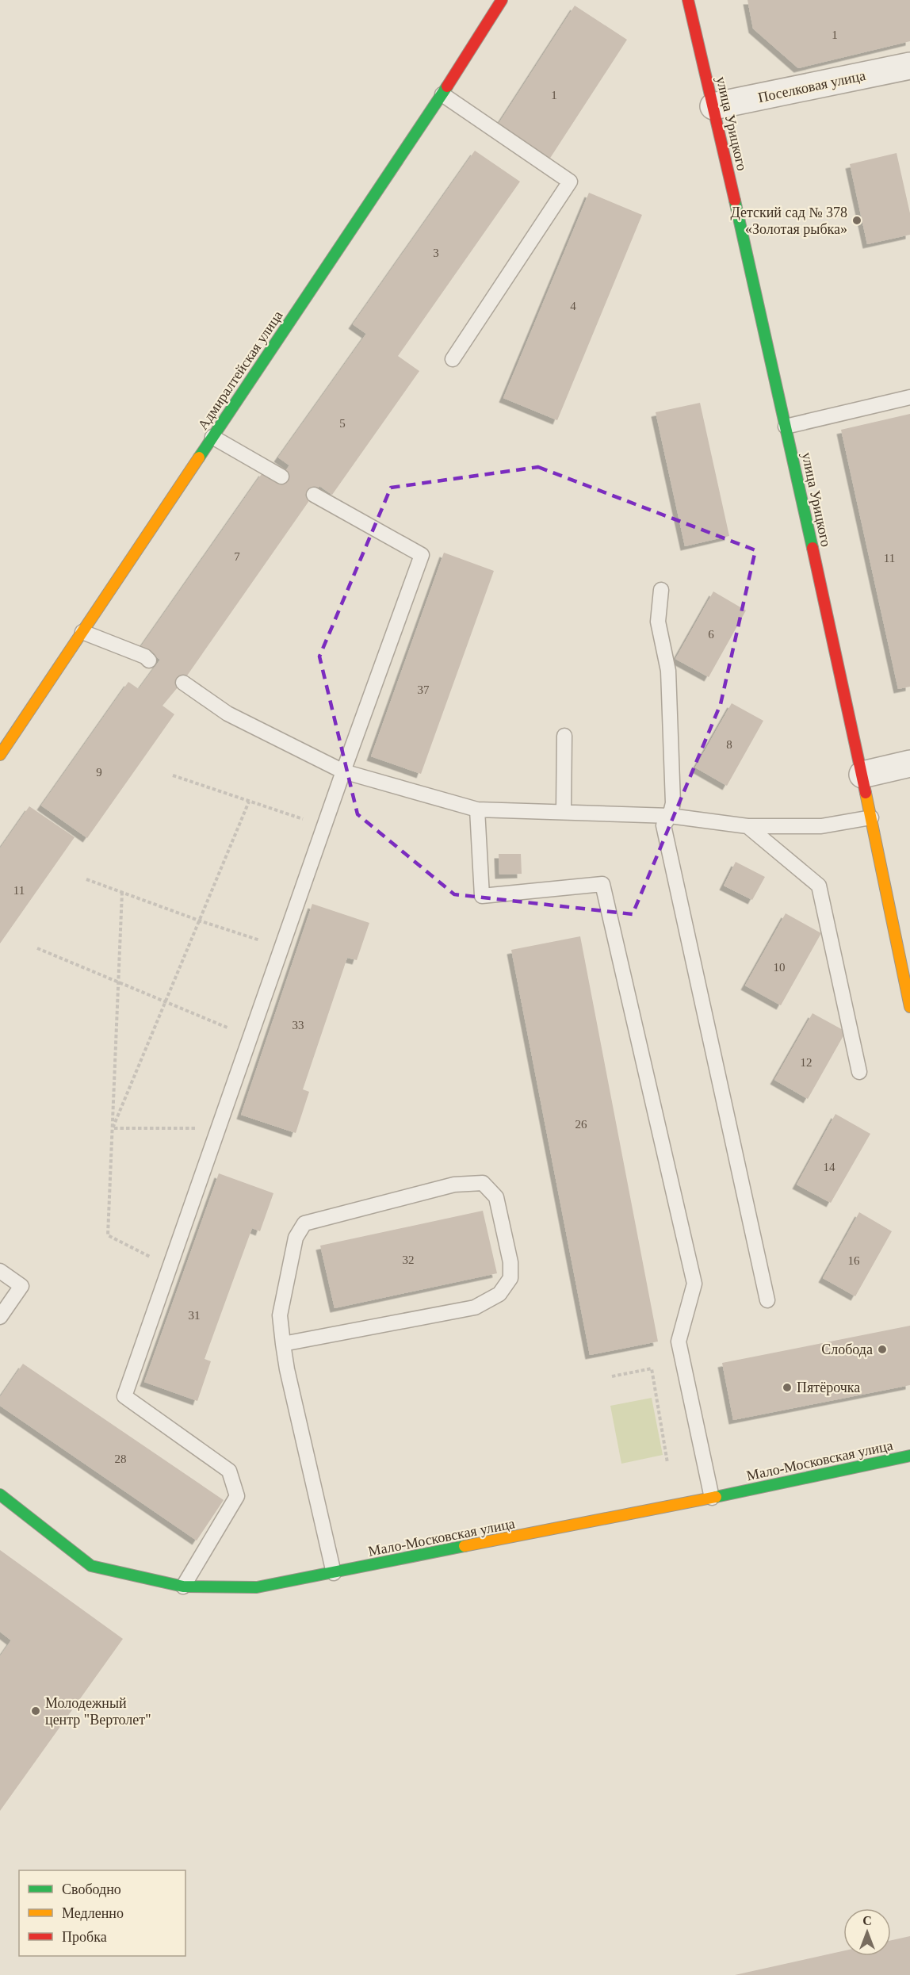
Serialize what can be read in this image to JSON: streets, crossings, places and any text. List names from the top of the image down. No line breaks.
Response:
{"streets":{"street":["Поселковая улица","улица Урицкого","Адмиралтейская улица","Мало-Московская улица"]},"crossings":[["Поселковая улица","улица Урицкого"]],"places":["Детский сад № 378 «Золотая рыбка»","Слобода","Пятёрочка","Молодежный центр \"Вертолет\""],"house_numbers":["1","1","3","4","5","7","11","6","37","8","9","11","10","33","12","26","14","32","16","31","28"],"legend":["Свободно","Медленно","Пробка"],"north":"top"}
